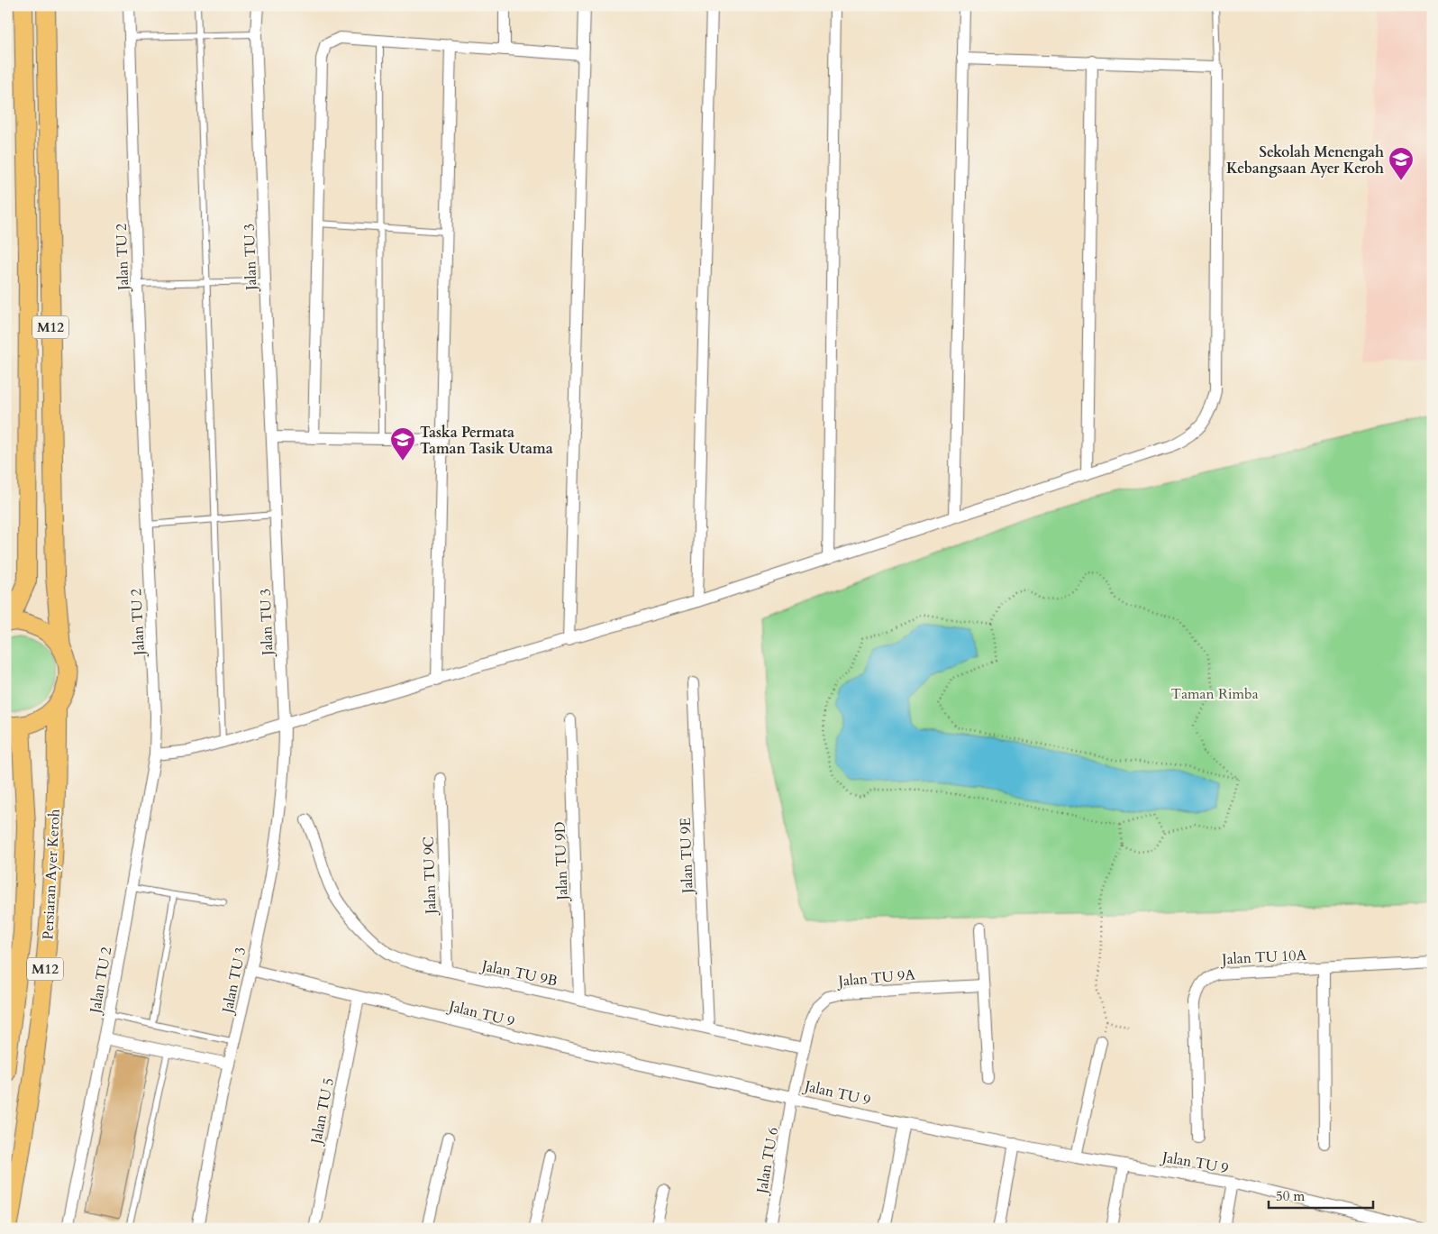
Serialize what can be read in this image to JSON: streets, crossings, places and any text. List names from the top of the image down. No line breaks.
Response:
{"streets":{"main road":["M12","Persiaran Ayer Keroh"],"street":["Jalan TU 2","Jalan TU 3","Jalan TU 9E","Jalan TU 9D","Jalan TU 9C","Jalan TU 10A","Jalan TU 9B","Jalan TU 9A","Jalan TU 9","Jalan TU 5","Jalan TU 6"]},"crossings":[["Jalan TU 3","Jalan TU 9"],["M12","Persiaran Ayer Keroh"],["Jalan TU 9E","Jalan TU 9B"],["Jalan TU 9D","Jalan TU 9B"],["Jalan TU 9C","Jalan TU 9B"],["Jalan TU 9B","Jalan TU 9A"],["Jalan TU 9A","Jalan TU 9"],["Jalan TU 9A","Jalan TU 6"],["Jalan TU 9","Jalan TU 5"],["Jalan TU 9","Jalan TU 6"]],"parks":["Taman Rimba"],"places":{"school or university":["Sekolah Menengah Kebangsaan Ayer Keroh","Taska Permata Taman Tasik Utama"]},"scale_bar":"50 m"}
